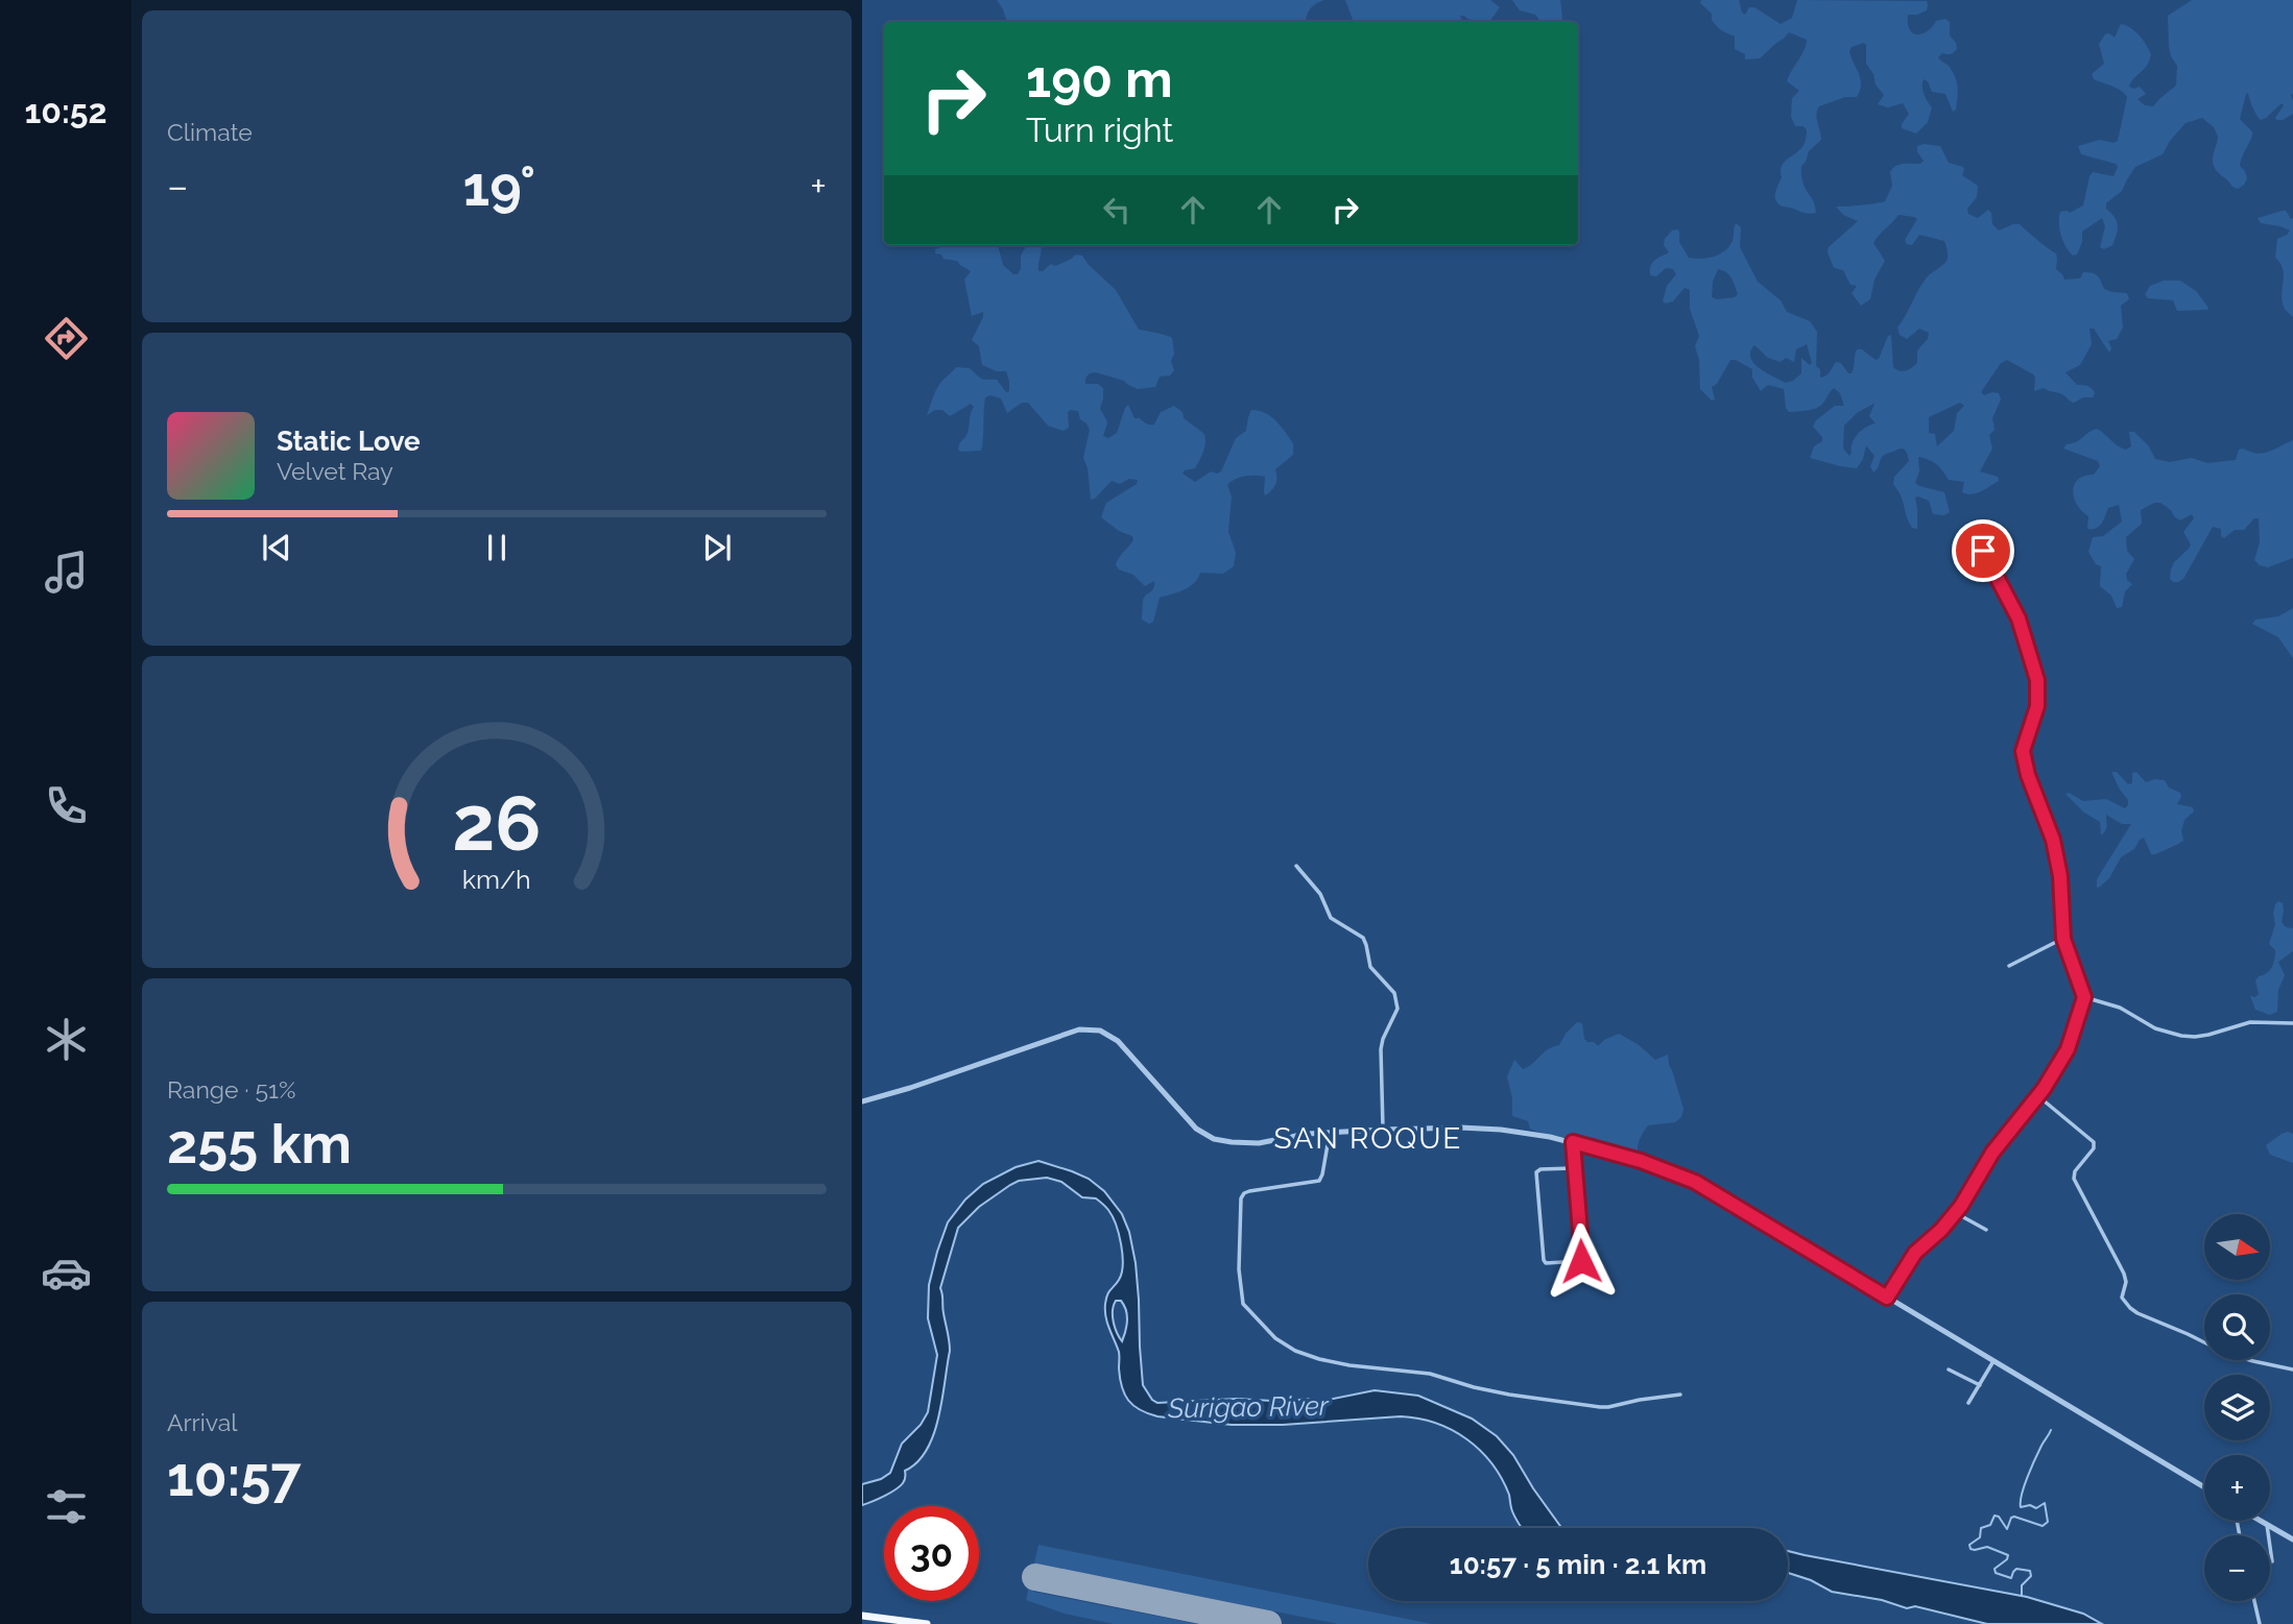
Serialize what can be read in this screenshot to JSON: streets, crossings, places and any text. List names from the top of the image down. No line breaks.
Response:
{"districts":["SAN ROQUE"],"water":["Surigao River"],"north":"right","page":{"tabs":"10:52","tile":["Climate",["Range · 51%","255 km"],["Arrival","10:57"]],"turn":["190 m","Turn right"],"heat":["−","19°","+"],"song":["Static Love","Velvet Ray"],"map_buttons":["+","−"],"limit":"30","trip":"10:57 · 5 min · 2.1 km","gauge":["26","km/h"]}}
